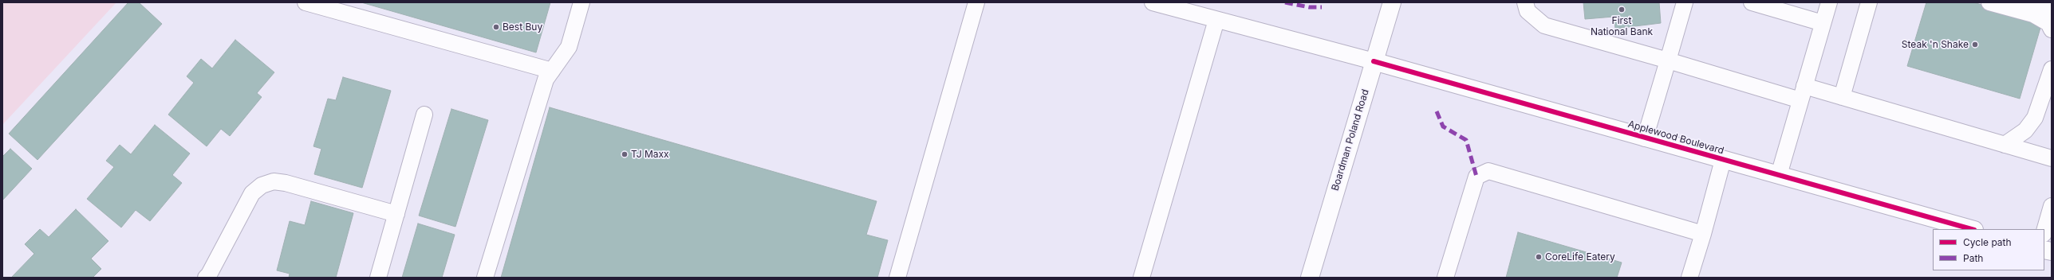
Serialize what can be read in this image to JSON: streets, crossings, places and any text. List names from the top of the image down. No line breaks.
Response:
{"streets":{"street":["Applewood Boulevard","Boardman Poland Road"]},"crossings":[["Applewood Boulevard","Boardman Poland Road"]],"places":["First National Bank","Best Buy","Steak 'n Shake","TJ Maxx","CoreLife Eatery"],"legend":["Cycle path","Path"]}
